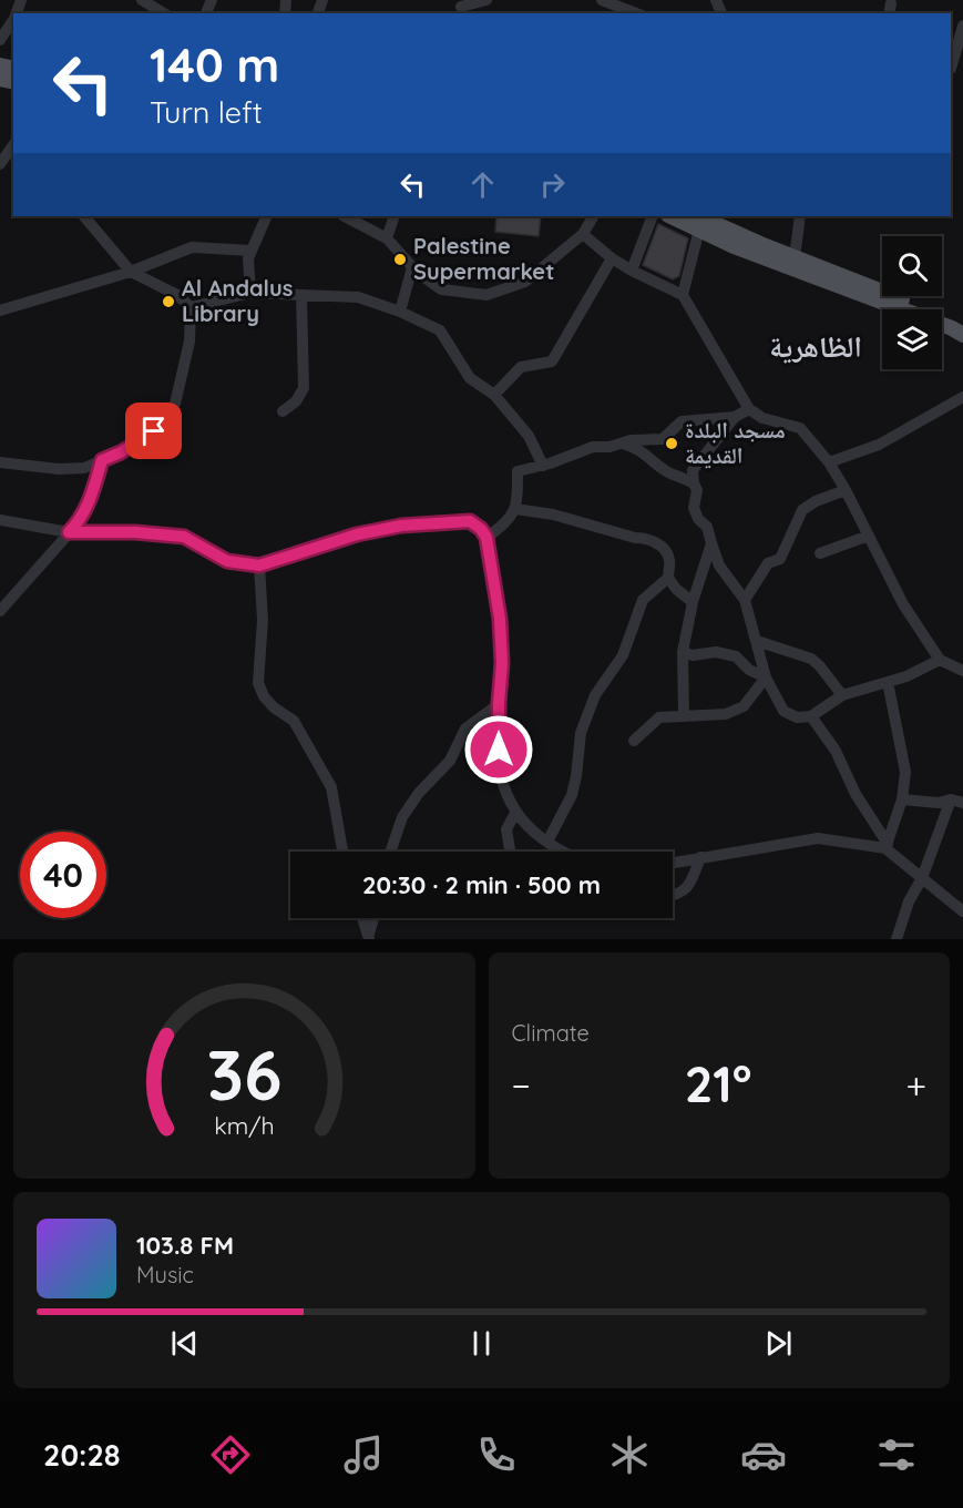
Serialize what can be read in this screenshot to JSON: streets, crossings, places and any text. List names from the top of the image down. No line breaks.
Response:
{"districts":["الظاهرية"],"places":["Palestine Supermarket","Al Andalus Library","مسجد البلدة القديمة"],"page":{"turn":["140 m","Turn left"],"limit":"40","trip":"20:30 · 2 min · 500 m","tile":"Climate","heat":["−","21°","+"],"song":["103.8 FM","Music"],"tabs":"20:28","gauge":["36","km/h"]}}
